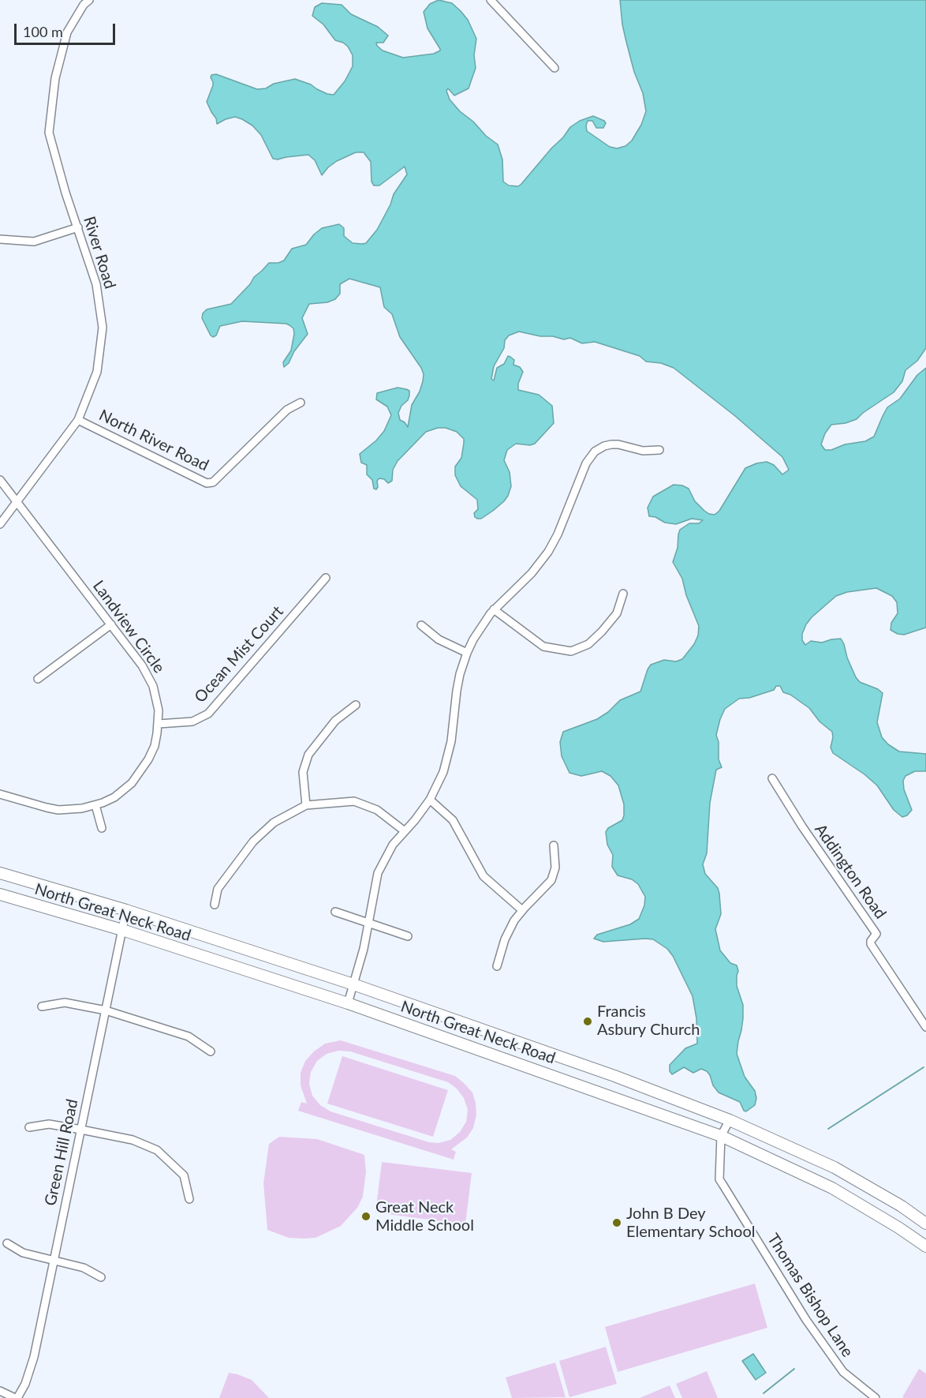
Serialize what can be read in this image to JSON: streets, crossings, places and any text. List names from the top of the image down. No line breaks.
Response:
{"streets":{"main road":["North Great Neck Road"],"street":["River Road","North River Road","Landview Circle","Ocean Mist Court","Addington Road","Green Hill Road","Thomas Bishop Lane"]},"crossings":[["River Road","North River Road"],["River Road","Landview Circle"],["Landview Circle","Ocean Mist Court"],["North Great Neck Road","Green Hill Road"],["North Great Neck Road","Thomas Bishop Lane"]],"places":["Francis Asbury Church","Great Neck Middle School","John B Dey Elementary School"],"scale_bar":"100 m"}
